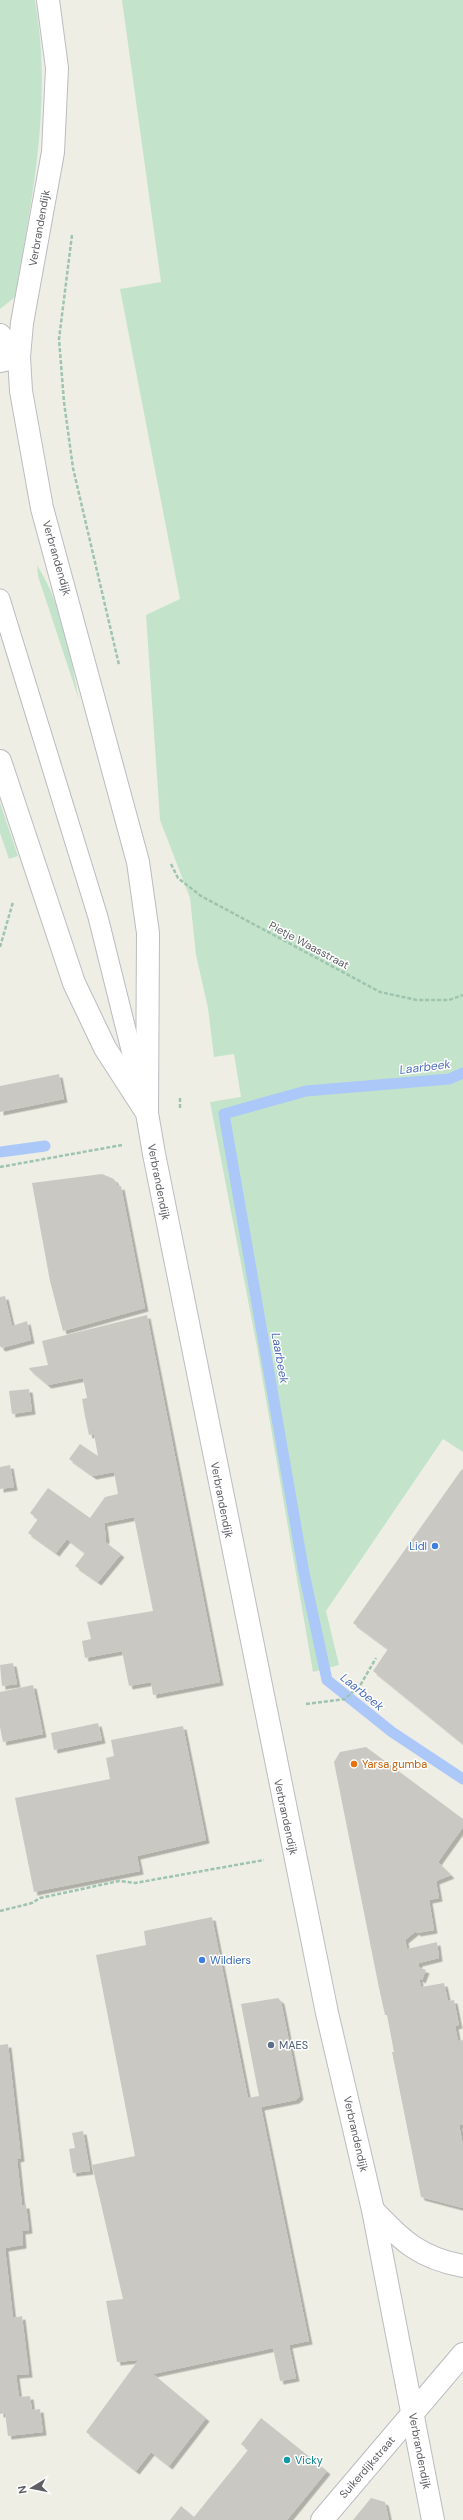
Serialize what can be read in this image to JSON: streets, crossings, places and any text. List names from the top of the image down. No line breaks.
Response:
{"streets":{"main road":["Verbrandendijk","Suikerdijkstraat"],"path":["Pietje Waasstraat"]},"crossings":[["Verbrandendijk","Suikerdijkstraat"]],"water":["Laarbeek"],"places":["Lidl","Yarsa gumba","Wildiers","MAES","Vicky"],"north":"left"}
